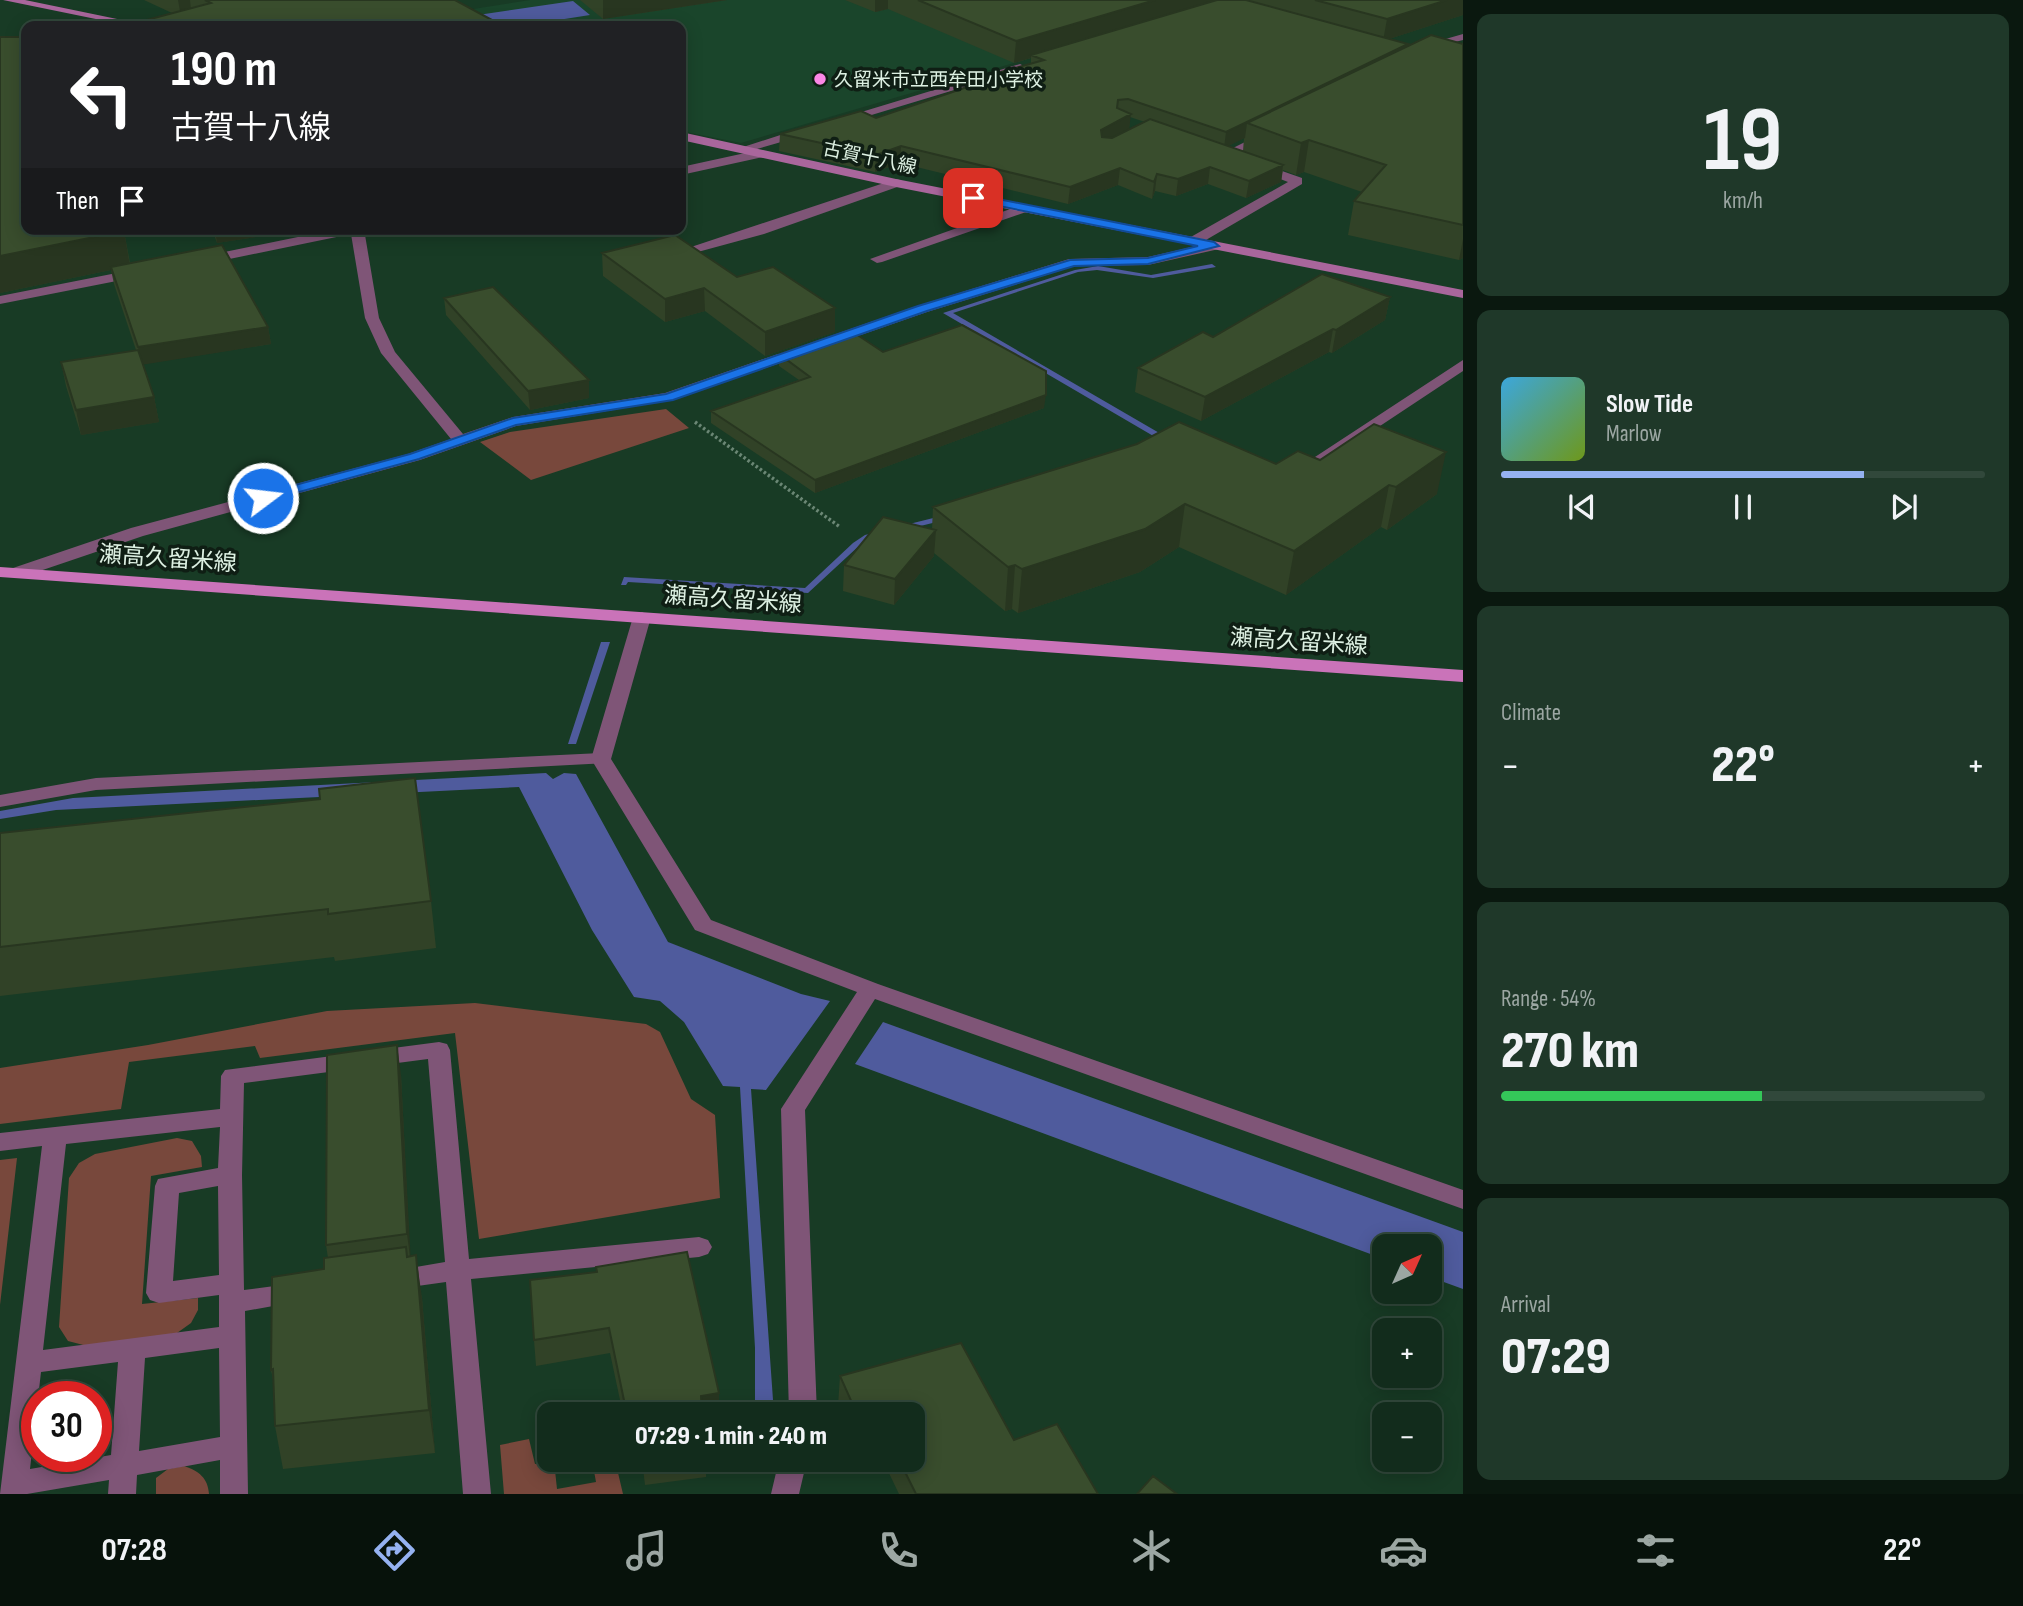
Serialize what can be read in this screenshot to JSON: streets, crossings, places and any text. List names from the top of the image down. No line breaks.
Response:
{"streets":{"main road":["古賀十八線","瀬高久留米線"]},"places":["久留米市立西牟田小学校"],"north":"top right","page":{"tile":[["19","km/h"],"Climate",["Range · 54%","270 km"],["Arrival","07:29"]],"turn":["190 m","古賀十八線"],"then":"Then","song":["Slow Tide","Marlow"],"heat":["−","22°","+"],"map_buttons":["+","−"],"limit":"30","trip":"07:29 · 1 min · 240 m","tabs":["07:28","22°"]}}
